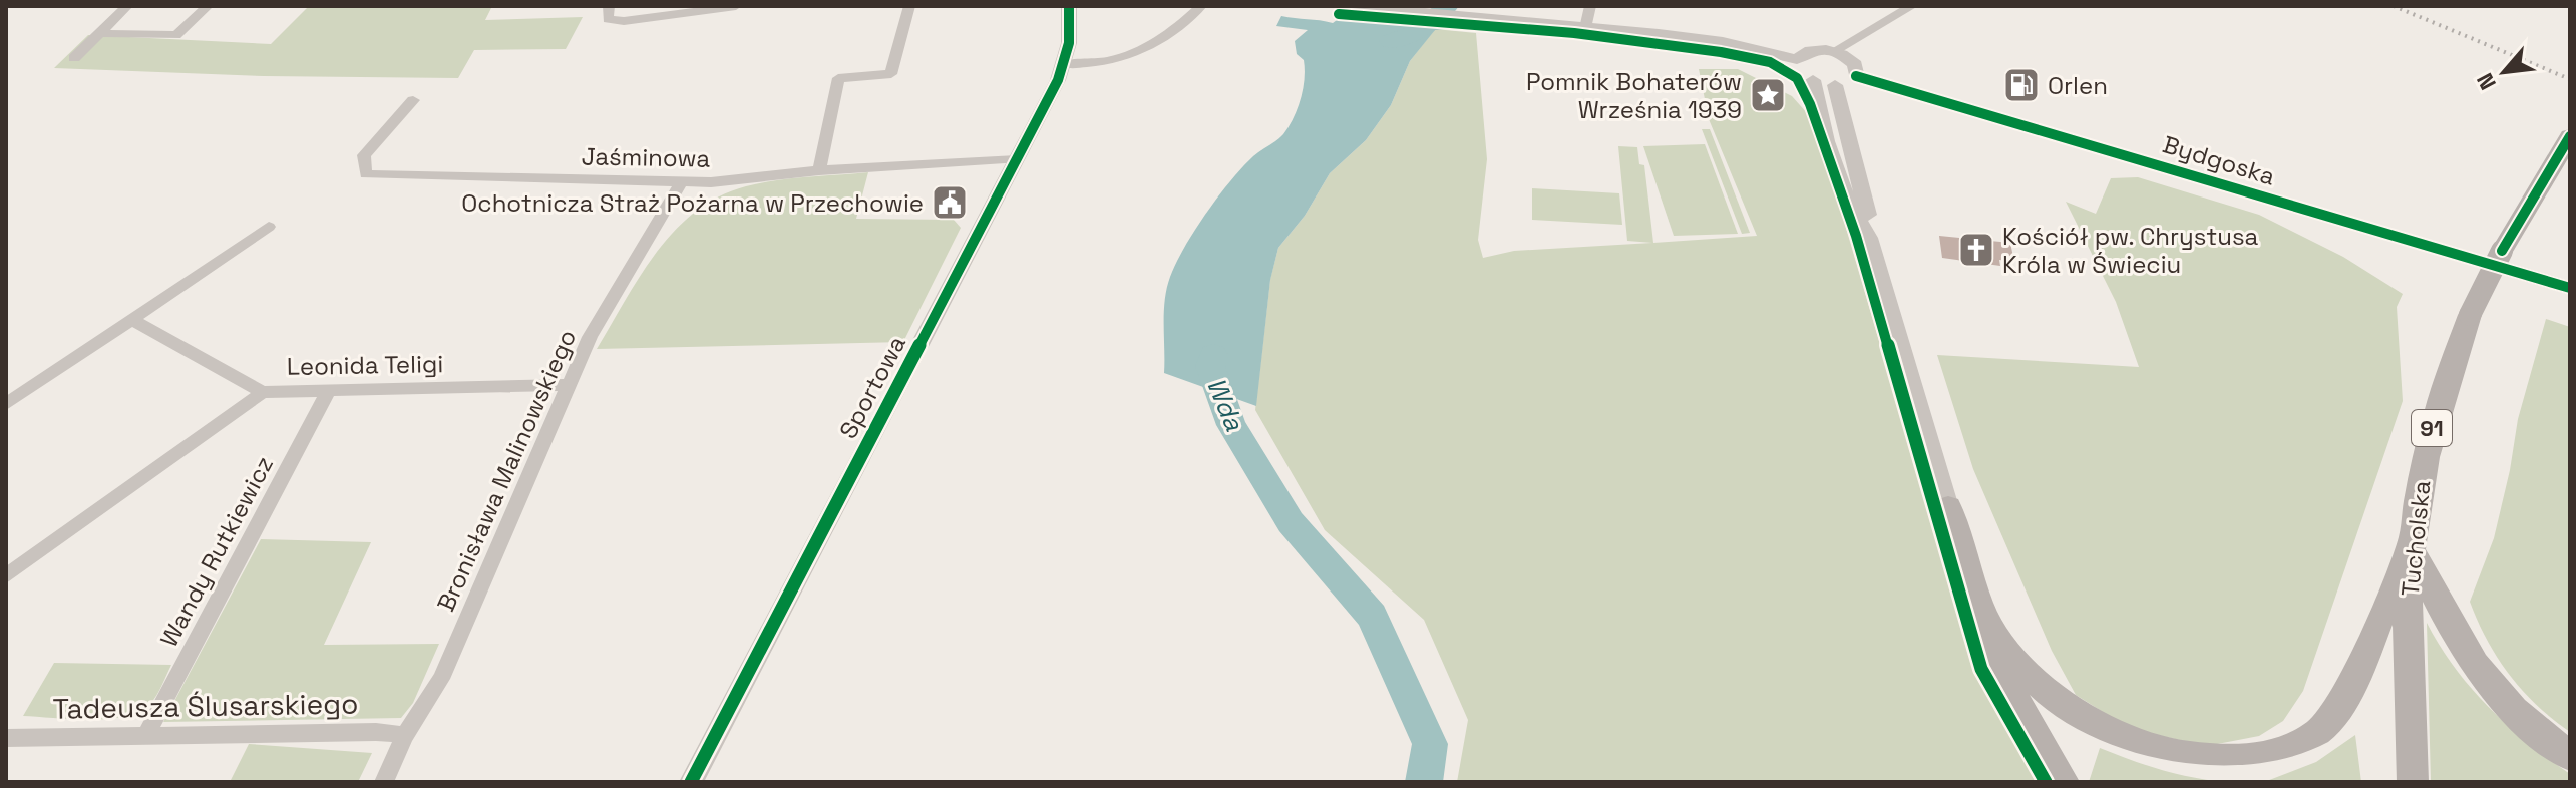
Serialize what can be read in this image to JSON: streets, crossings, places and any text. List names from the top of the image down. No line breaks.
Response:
{"streets":{"main road":["91","Tucholska"],"street":["Jaśminowa","Bydgoska","Leonida Teligi","Sportowa","Bronisława Malinowskiego","Wandy Rutkiewicz","Tadeusza Ślusarskiego"]},"crossings":[["Jaśminowa","Sportowa"],["Jaśminowa","Bronisława Malinowskiego"],["Leonida Teligi","Bronisława Malinowskiego"],["Leonida Teligi","Wandy Rutkiewicz"],["Bronisława Malinowskiego","Tadeusza Ślusarskiego"],["Wandy Rutkiewicz","Tadeusza Ślusarskiego"]],"water":["Wda"],"places":{"fuel station":["Orlen"],"place":["Pomnik Bohaterów Września 1939"],"public building":["Ochotnicza Straż Pożarna w Przechowie"],"church":["Kościół pw. Chrystusa Króla w Świeciu"]},"north":"bottom left"}
